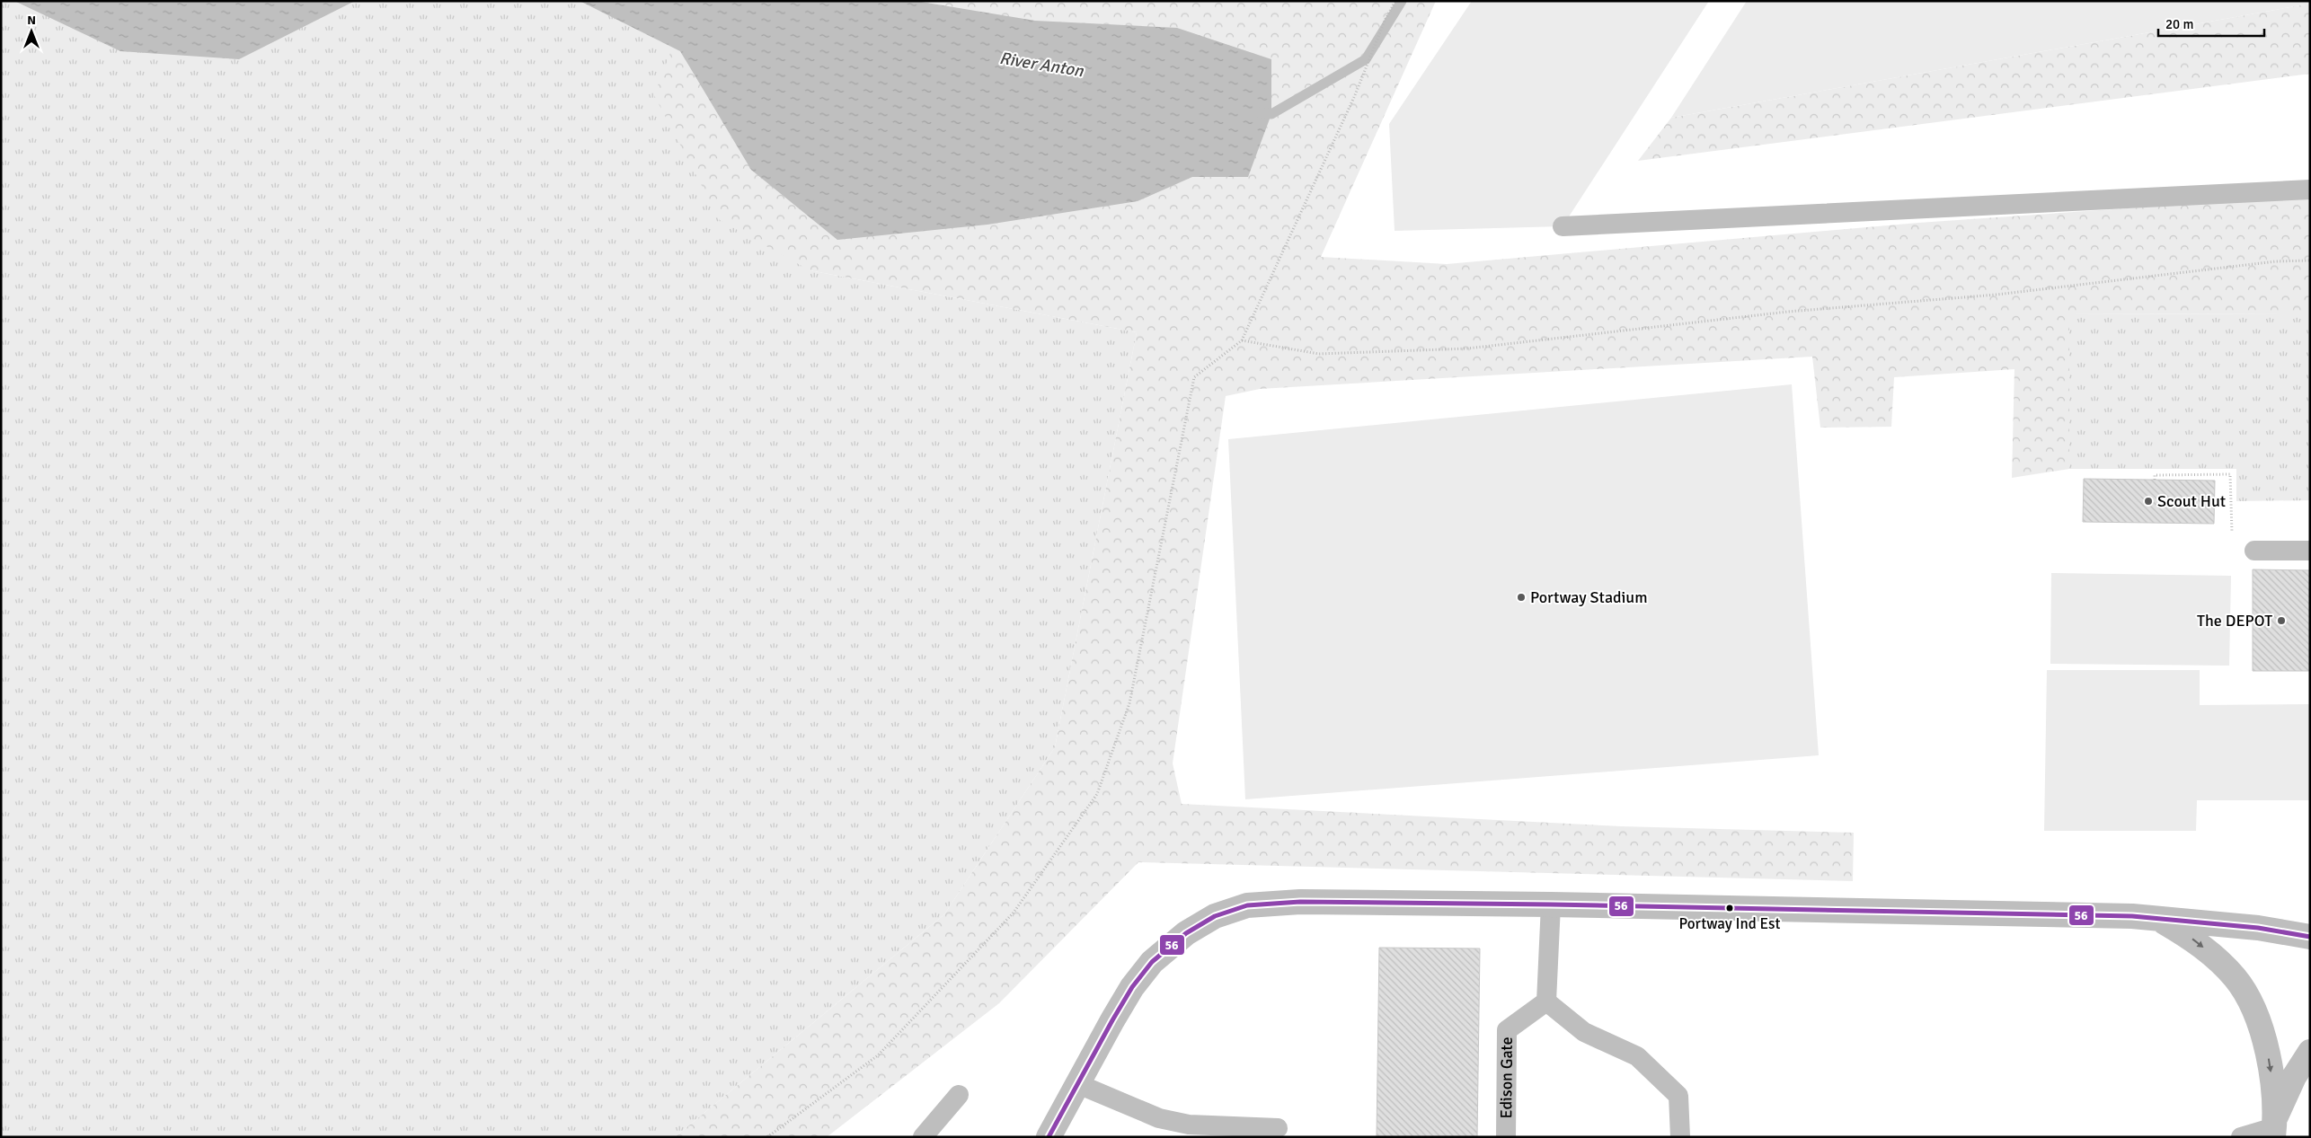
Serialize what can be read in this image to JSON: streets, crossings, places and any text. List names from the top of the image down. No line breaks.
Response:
{"streets":{"lane":["Edison Gate"]},"water":["River Anton"],"places":["Scout Hut","Portway Stadium","The DEPOT","Portway Ind Est"],"lines":["transit line 56"],"scale_bar":"20 m","north":"top"}
